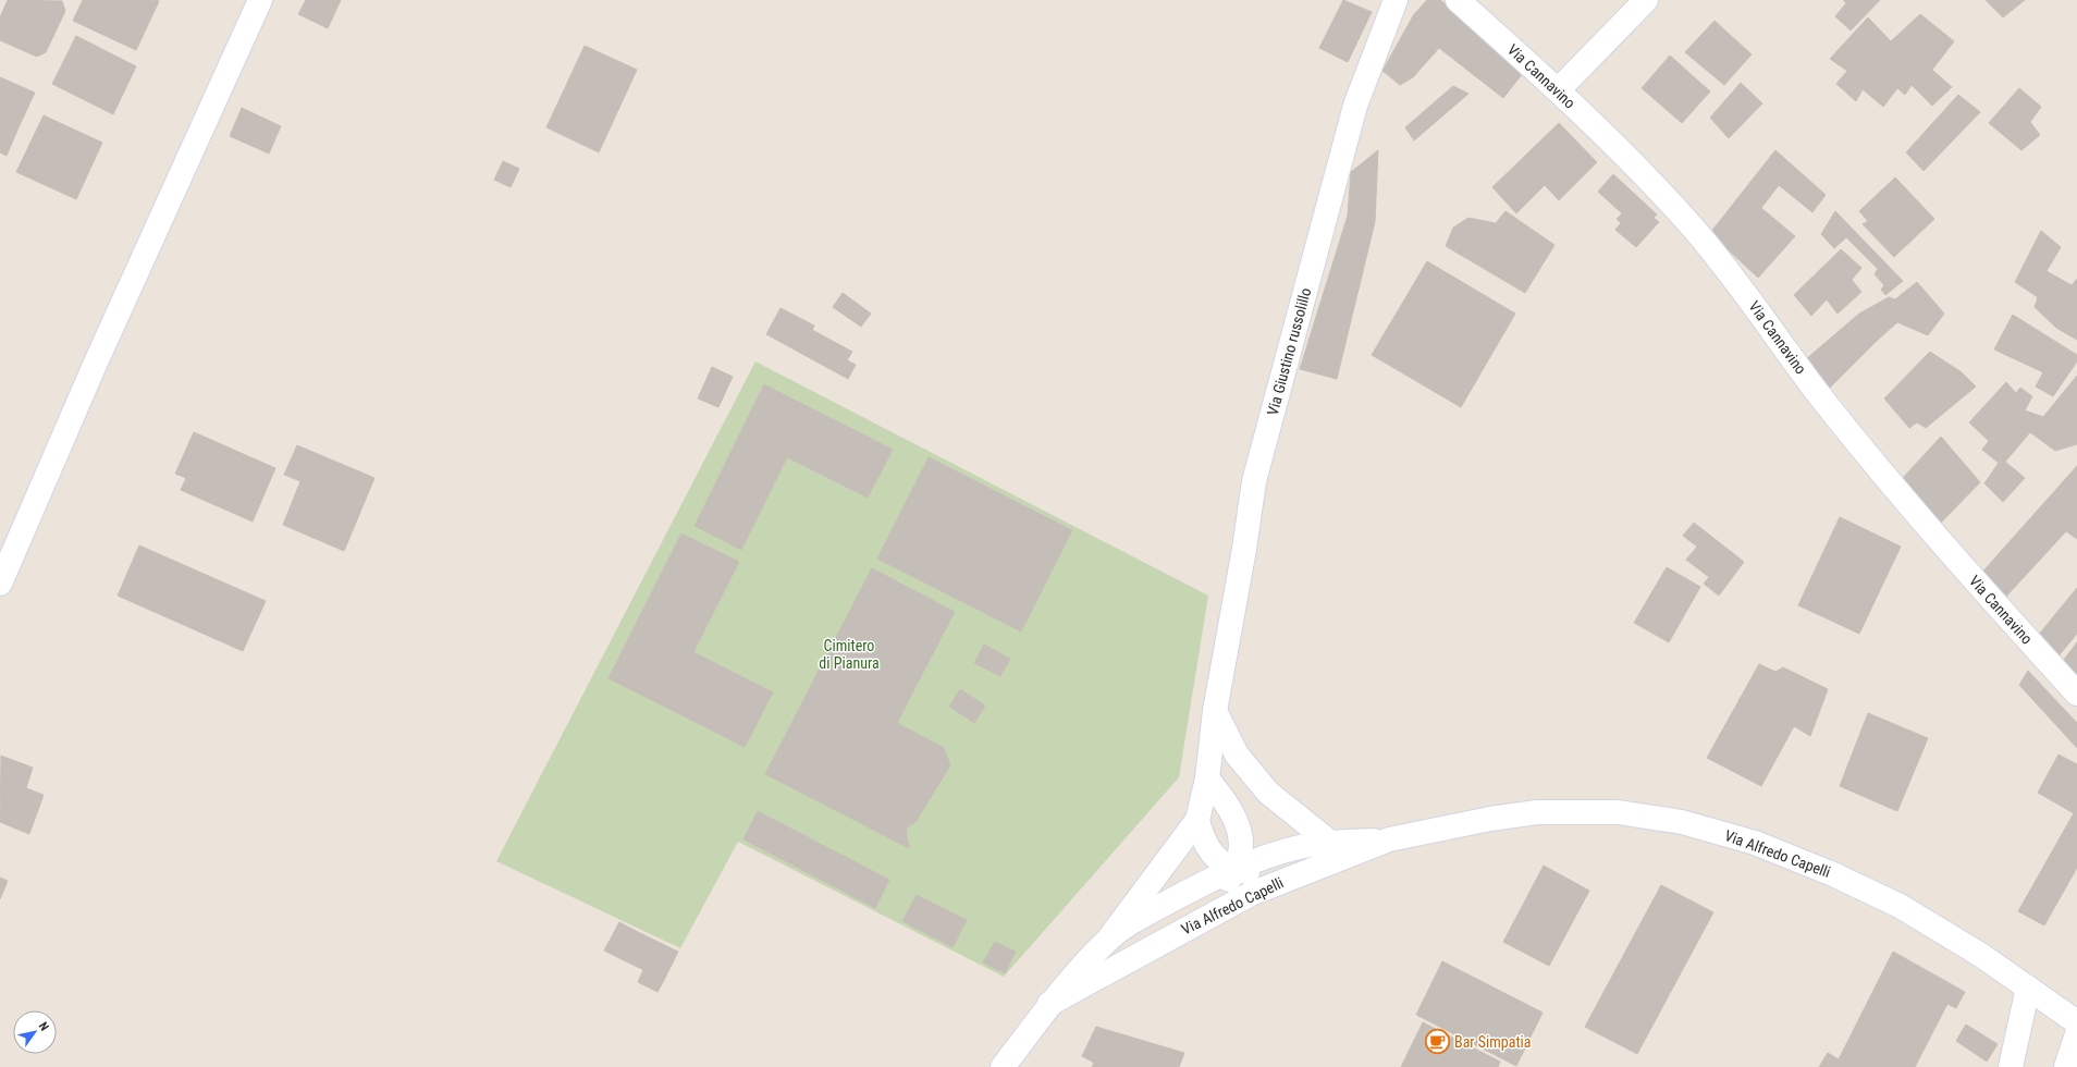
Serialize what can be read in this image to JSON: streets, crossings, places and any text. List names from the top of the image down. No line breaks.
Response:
{"streets":{"street":["Via Cannavino","Via Giustino russolillo","Via Alfredo Capelli"]},"parks":["Cimitero di Pianura"],"places":{"cafe":["Bar Simpatia"]},"north":"top right"}
